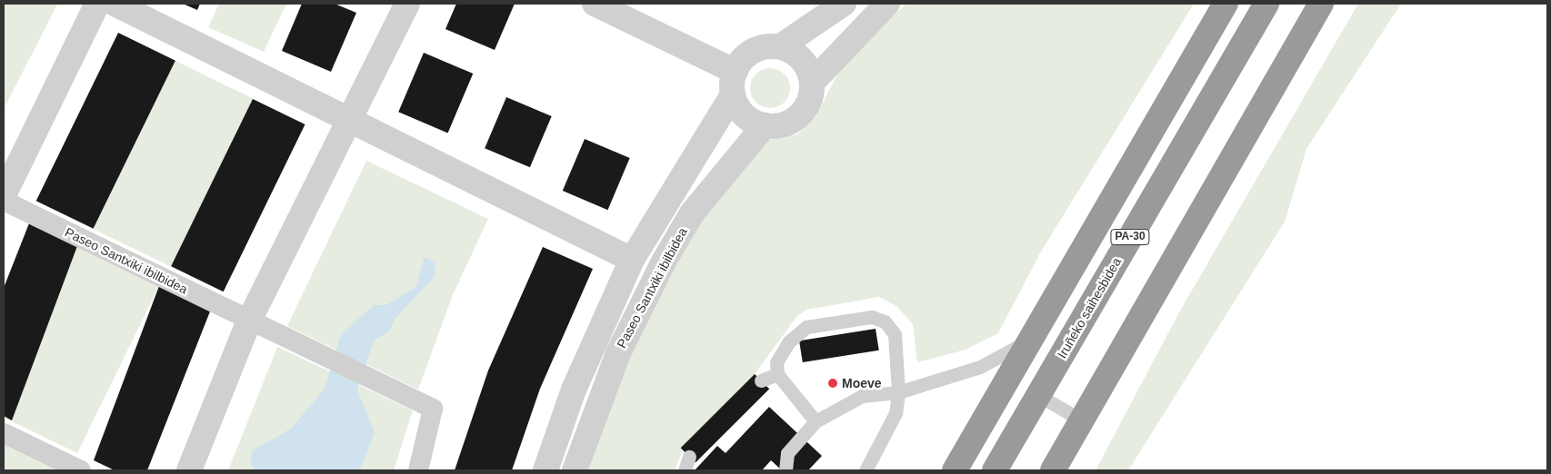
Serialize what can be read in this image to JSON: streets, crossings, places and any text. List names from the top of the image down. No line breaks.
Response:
{"streets":{"highway":["PA-30","Iruñeko saihesbidea"],"street":["Paseo Santxiki ibilbidea"]},"places":["Moeve"]}
